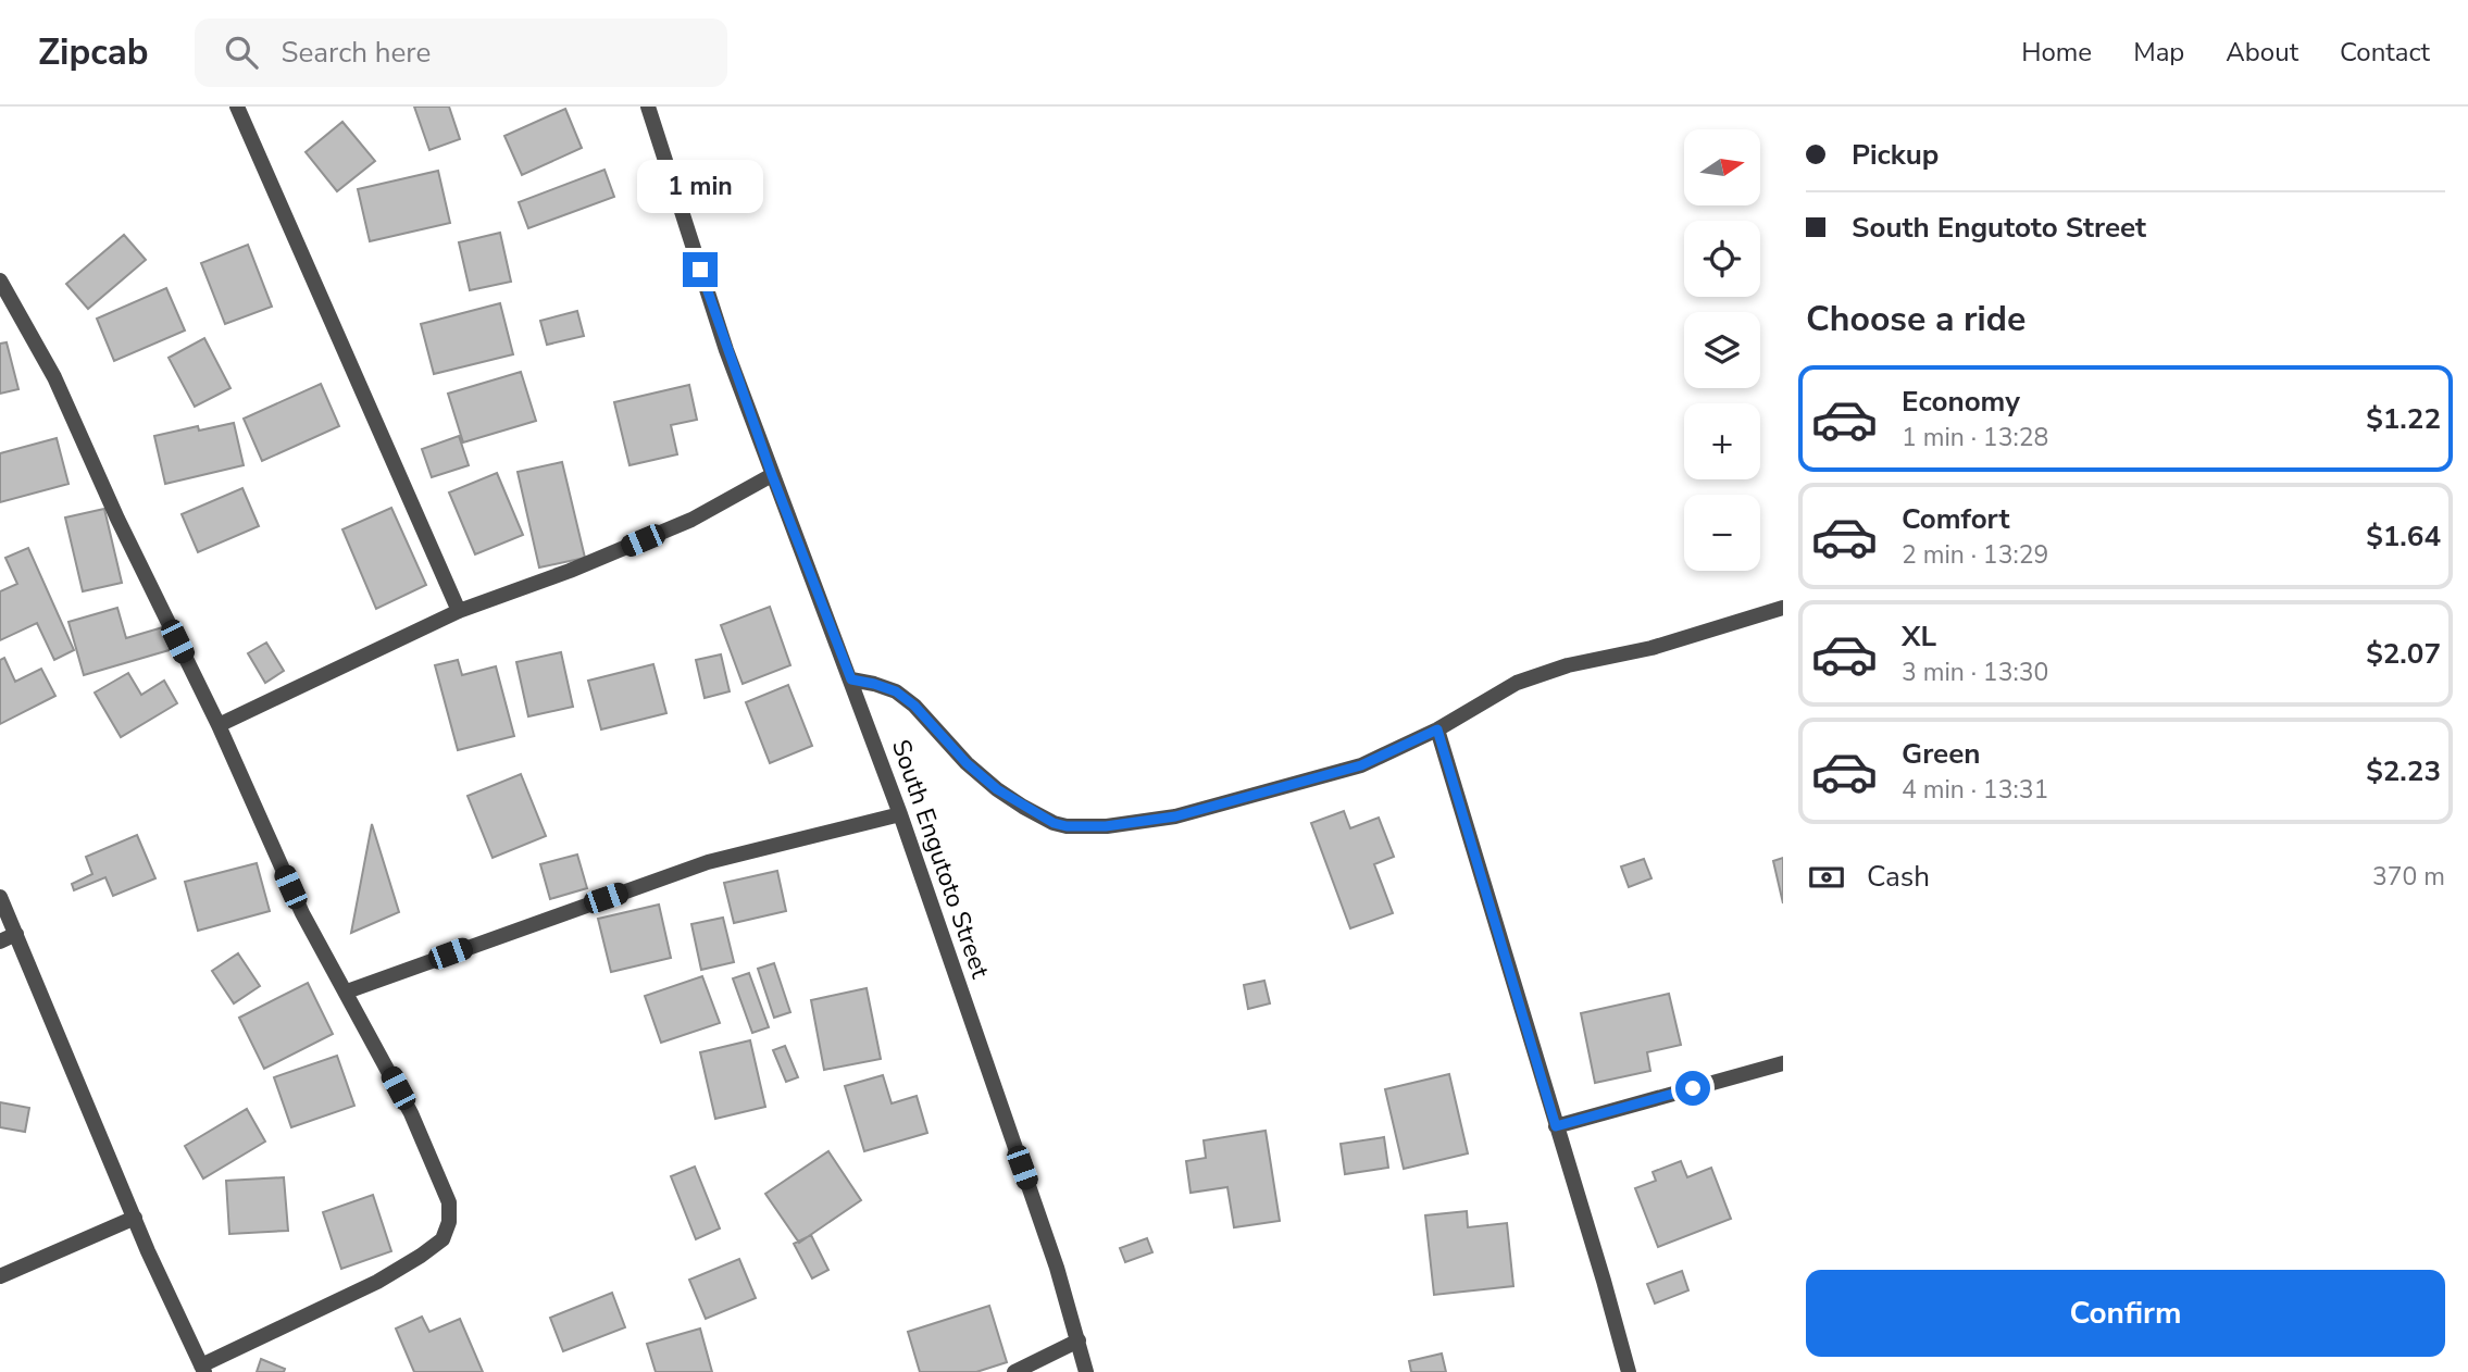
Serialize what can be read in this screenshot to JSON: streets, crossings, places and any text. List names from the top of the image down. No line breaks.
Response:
{"streets":{"street":["South Engutoto Street"]},"north":"right","page":{"header":"Zipcab","search":"Search here","nav":["Home","Map","About","Contact"],"banner":["Pickup","South Engutoto Street"],"map_buttons":["+","−"],"bubble":"1 min","heading":"Choose a ride","list":[{"name":"Economy","note":"1 min · 13:28","value":"$1.22"},{"name":"Comfort","note":"2 min · 13:29","value":"$1.64"},{"name":"XL","note":"3 min · 13:30","value":"$2.07"},{"name":"Green","note":"4 min · 13:31","value":"$2.23"}],"pay":["Cash","370 m"],"buttons":"Confirm"}}
